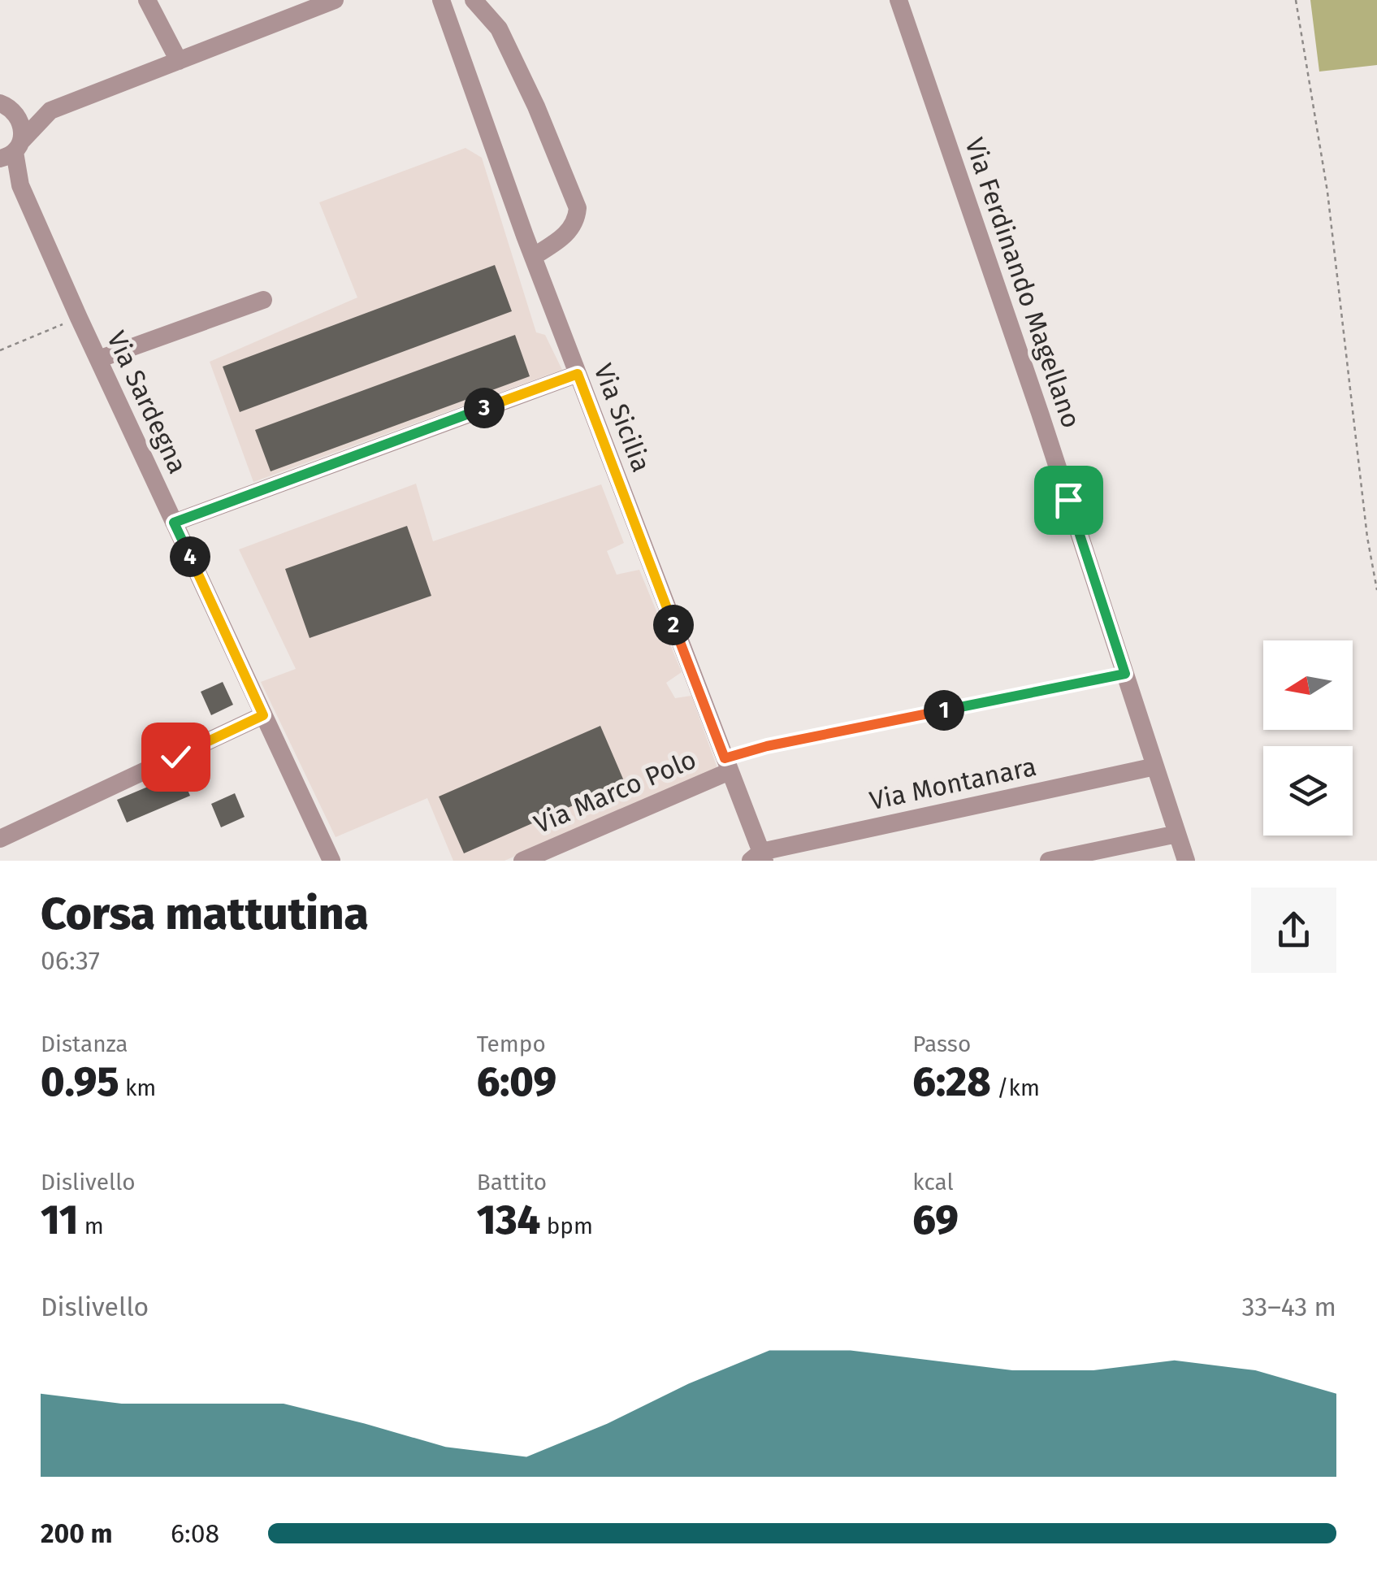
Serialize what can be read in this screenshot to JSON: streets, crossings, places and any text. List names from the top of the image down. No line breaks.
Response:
{"streets":{"street":["Via Ferdinando Magellano","Via Sardegna","Via Sicilia","Via Montanara","Via Marco Polo"]},"crossings":[["Via Ferdinando Magellano","Via Montanara"],["Via Sicilia","Via Montanara"],["Via Sicilia","Via Marco Polo"]],"north":"left","page":{"pins":["3","4","2","1"],"heading":["Corsa mattutina","06:37"],"stats":[["Distanza","0.95 km"],["Tempo","6:09"],["Passo","6:28 /km"],["Dislivello","11 m"],["Battito","134 bpm"],["kcal","69"]],"chart":["Dislivello","33–43 m"],"list":[{"name":"200 m","note":"6:08"}]}}
